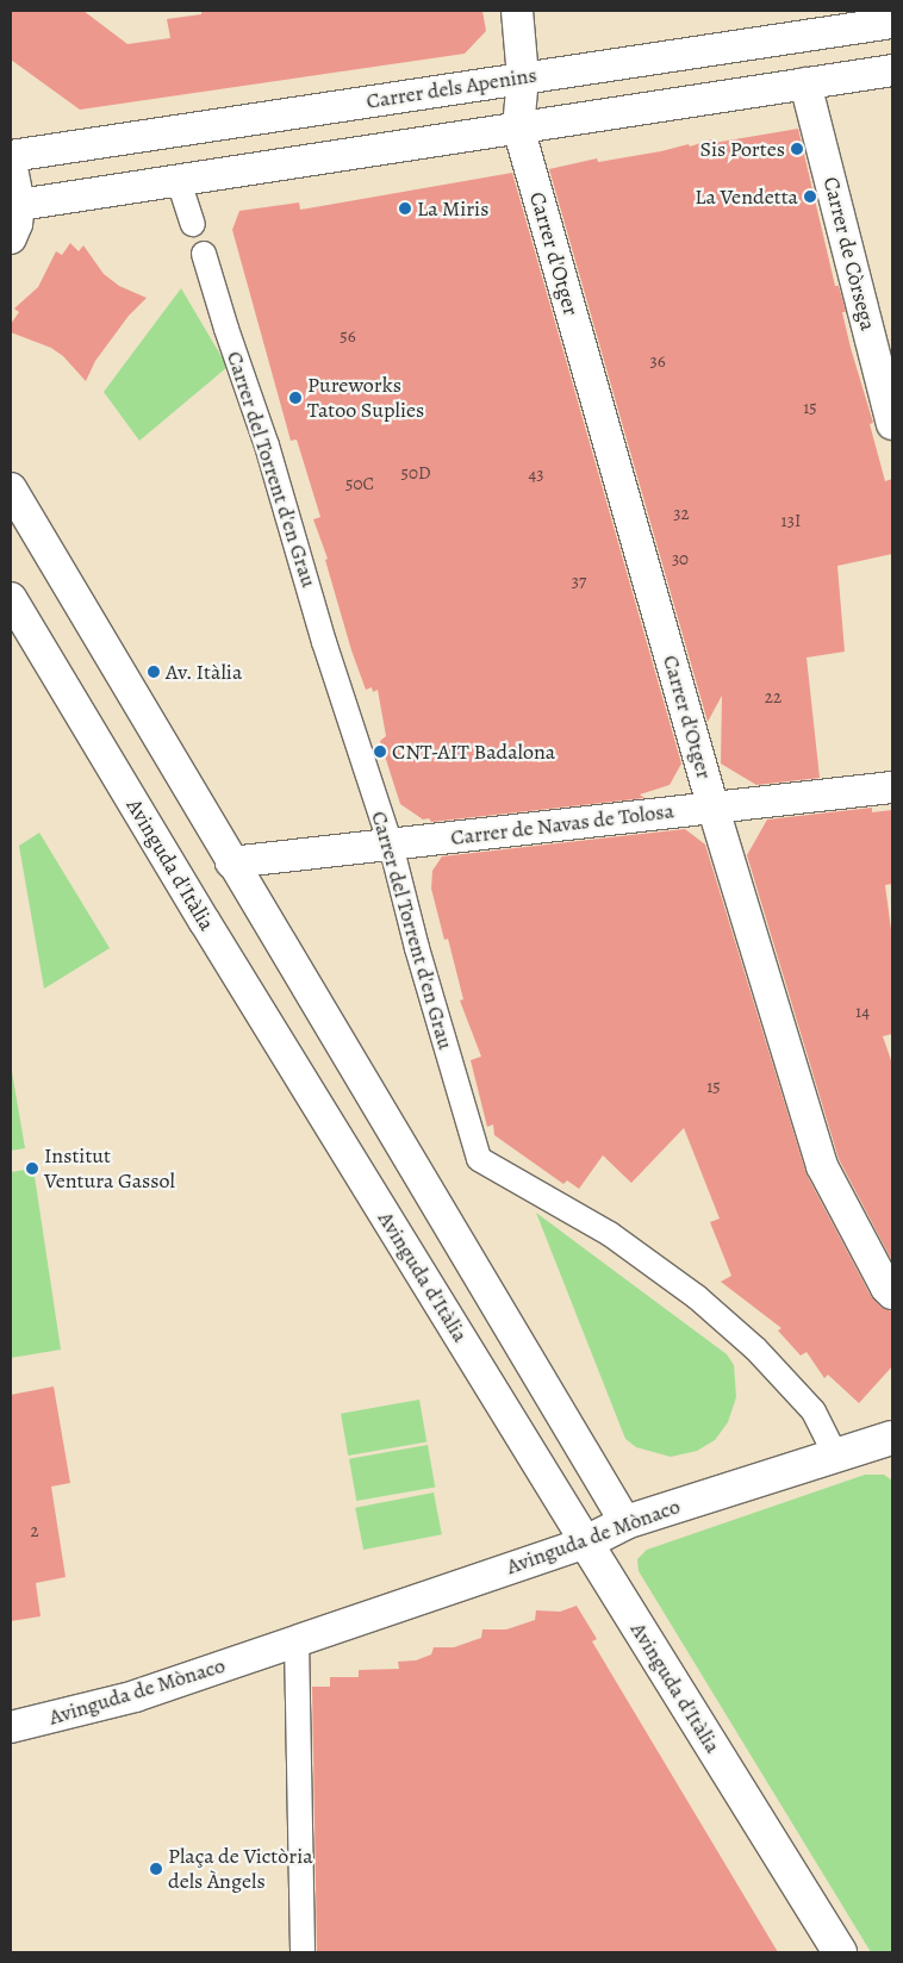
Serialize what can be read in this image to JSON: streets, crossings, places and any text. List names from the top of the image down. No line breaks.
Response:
{"streets":{"street":["Carrer dels Apenins","Carrer d'Otger","Carrer de Còrsega","Carrer del Torrent d'en Grau","Carrer de Navas de Tolosa","Avinguda d'Itàlia","Avinguda de Mònaco"]},"crossings":[["Carrer d'Otger","Carrer de Navas de Tolosa"],["Carrer del Torrent d'en Grau","Carrer de Navas de Tolosa"],["Carrer del Torrent d'en Grau","Avinguda de Mònaco"],["Avinguda d'Itàlia","Avinguda de Mònaco"]],"places":["Sis Portes","La Vendetta","La Miris","Pureworks Tatoo Suplies","Av. Itàlia","CNT-AIT Badalona","Institut Ventura Gassol","Plaça de Victòria dels Àngels"],"house_numbers":["56","36","15","50D","43","50C","32","13I","30","37","22","14","15","2"]}
